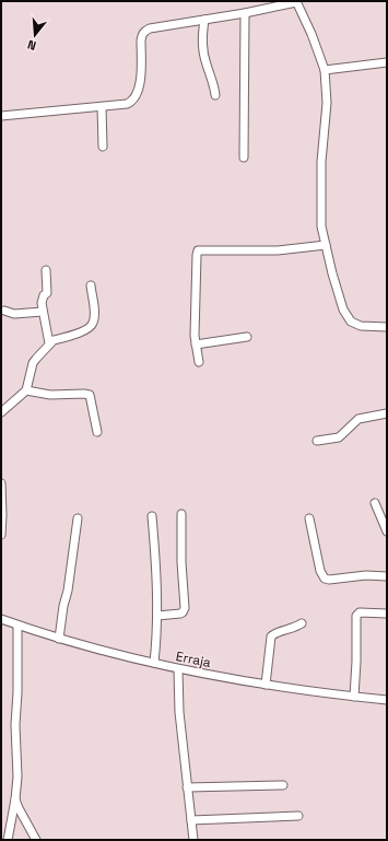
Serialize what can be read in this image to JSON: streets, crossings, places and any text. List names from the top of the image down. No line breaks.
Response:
{"streets":{"street":["Erraja"]},"north":"bottom"}
